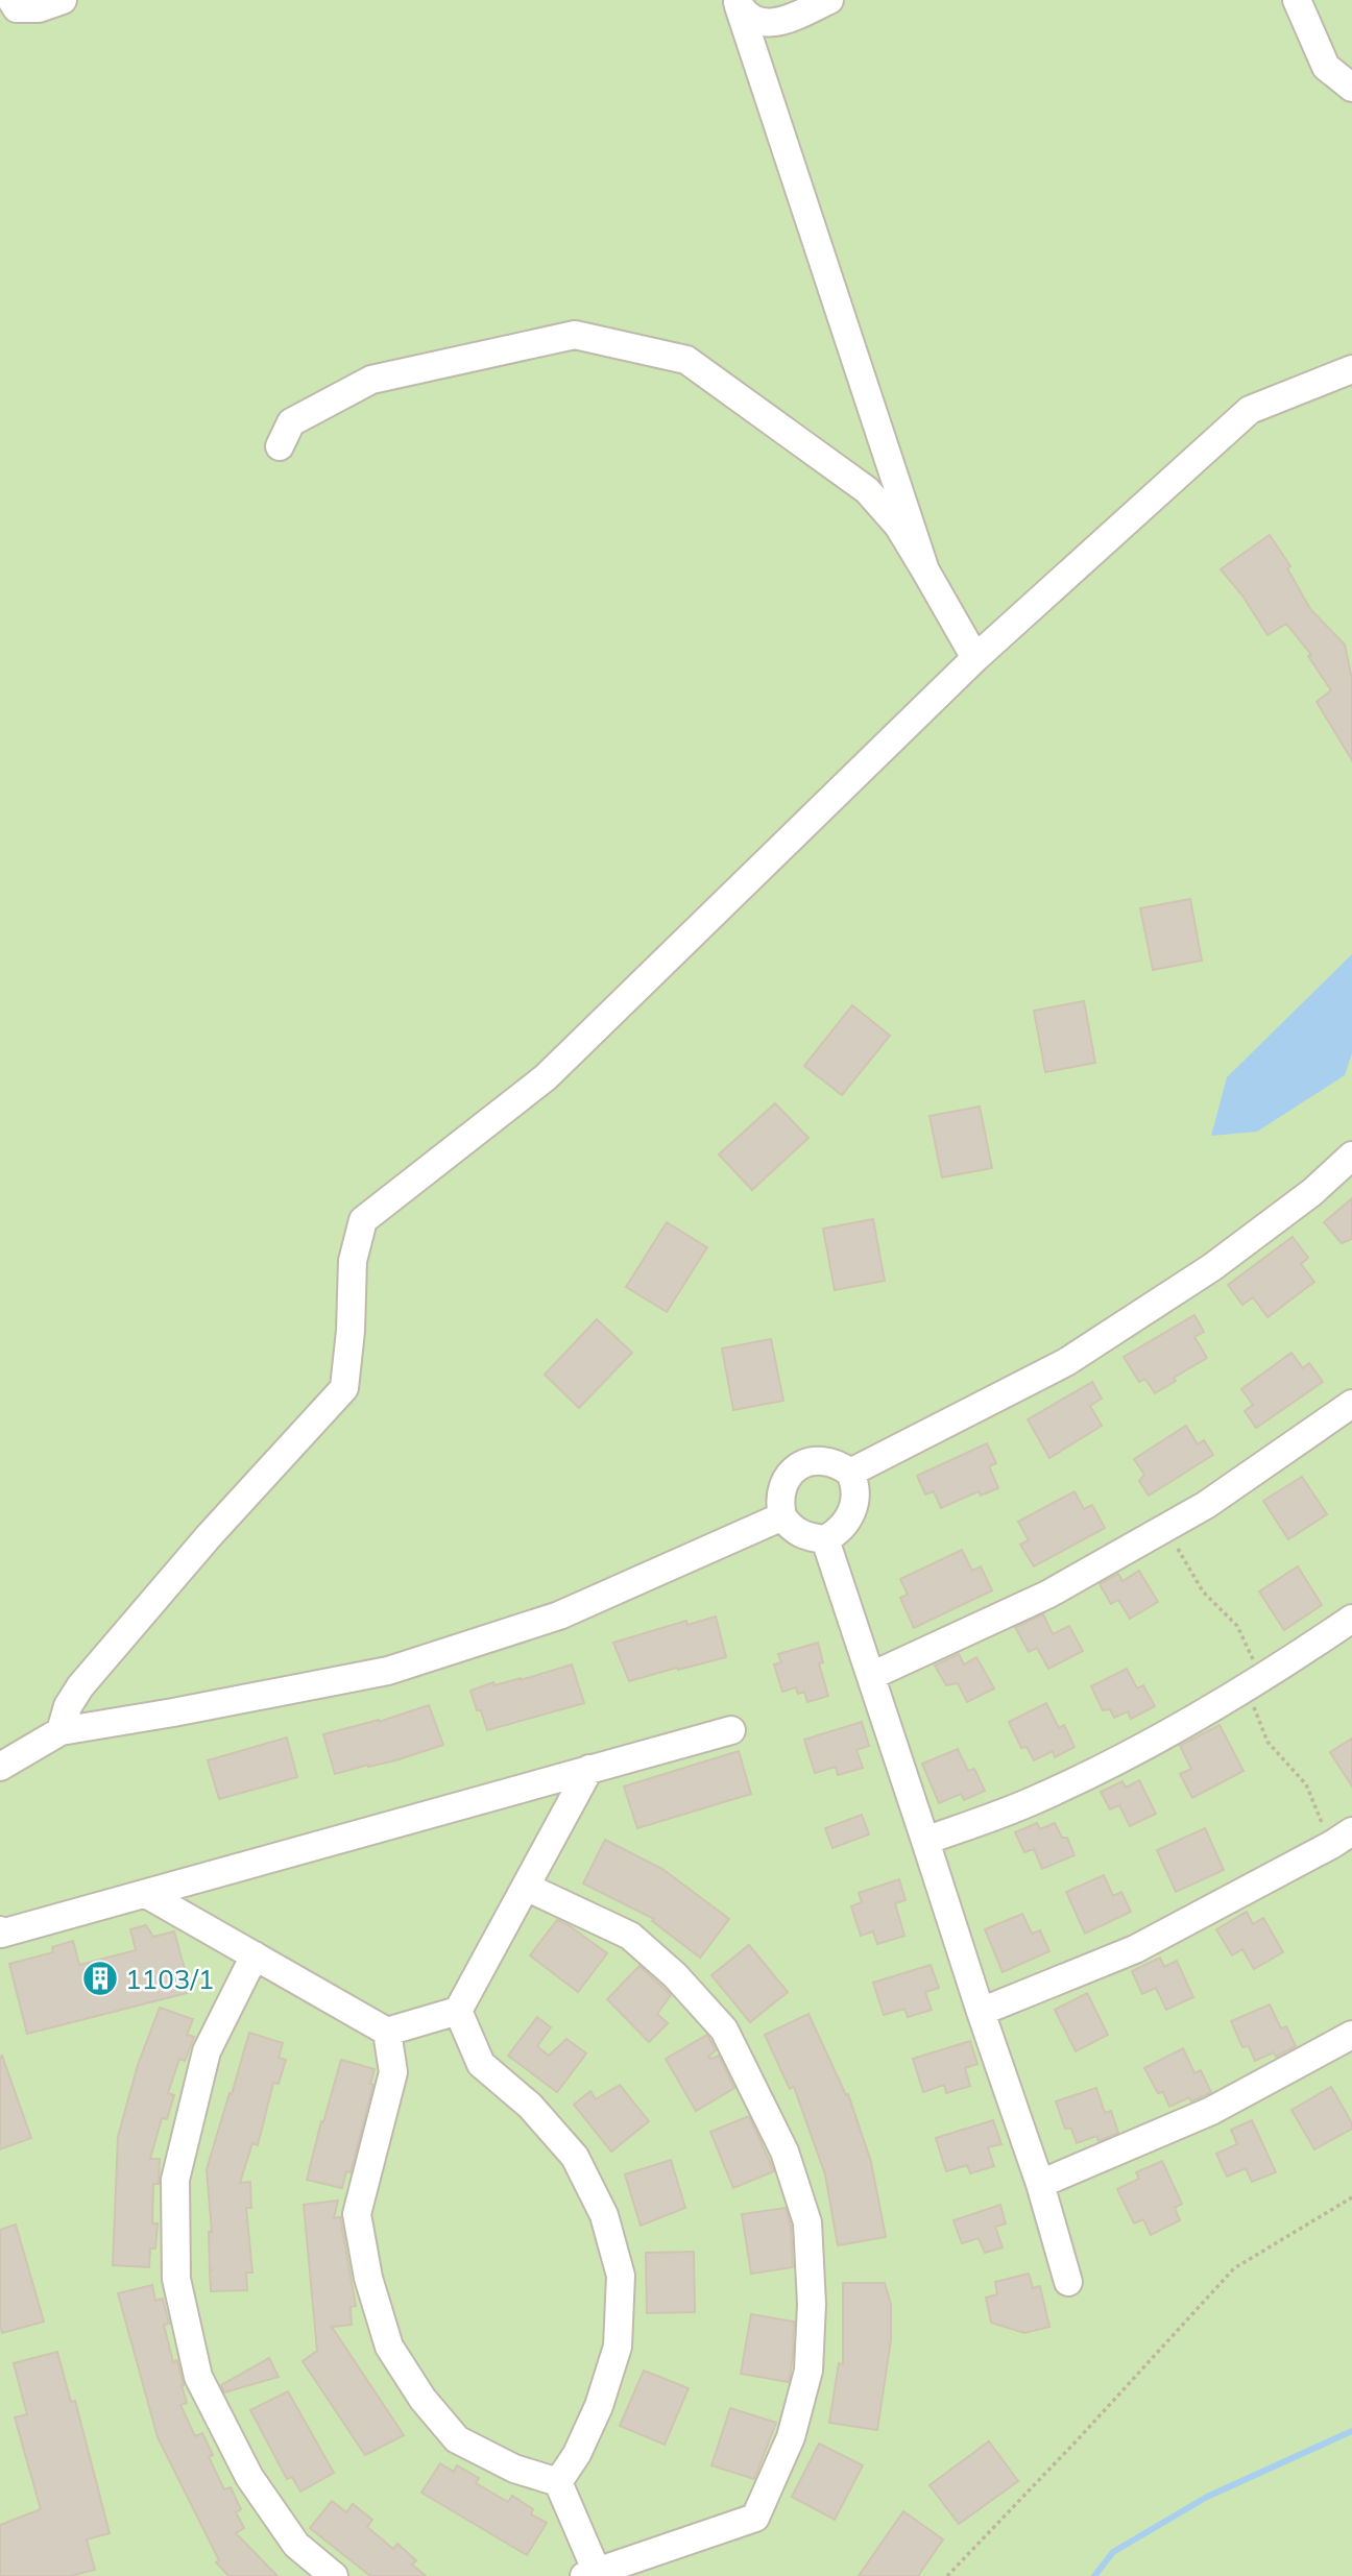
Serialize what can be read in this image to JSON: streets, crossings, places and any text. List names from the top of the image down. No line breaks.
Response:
{"places":{"building":["1103/1"]}}
